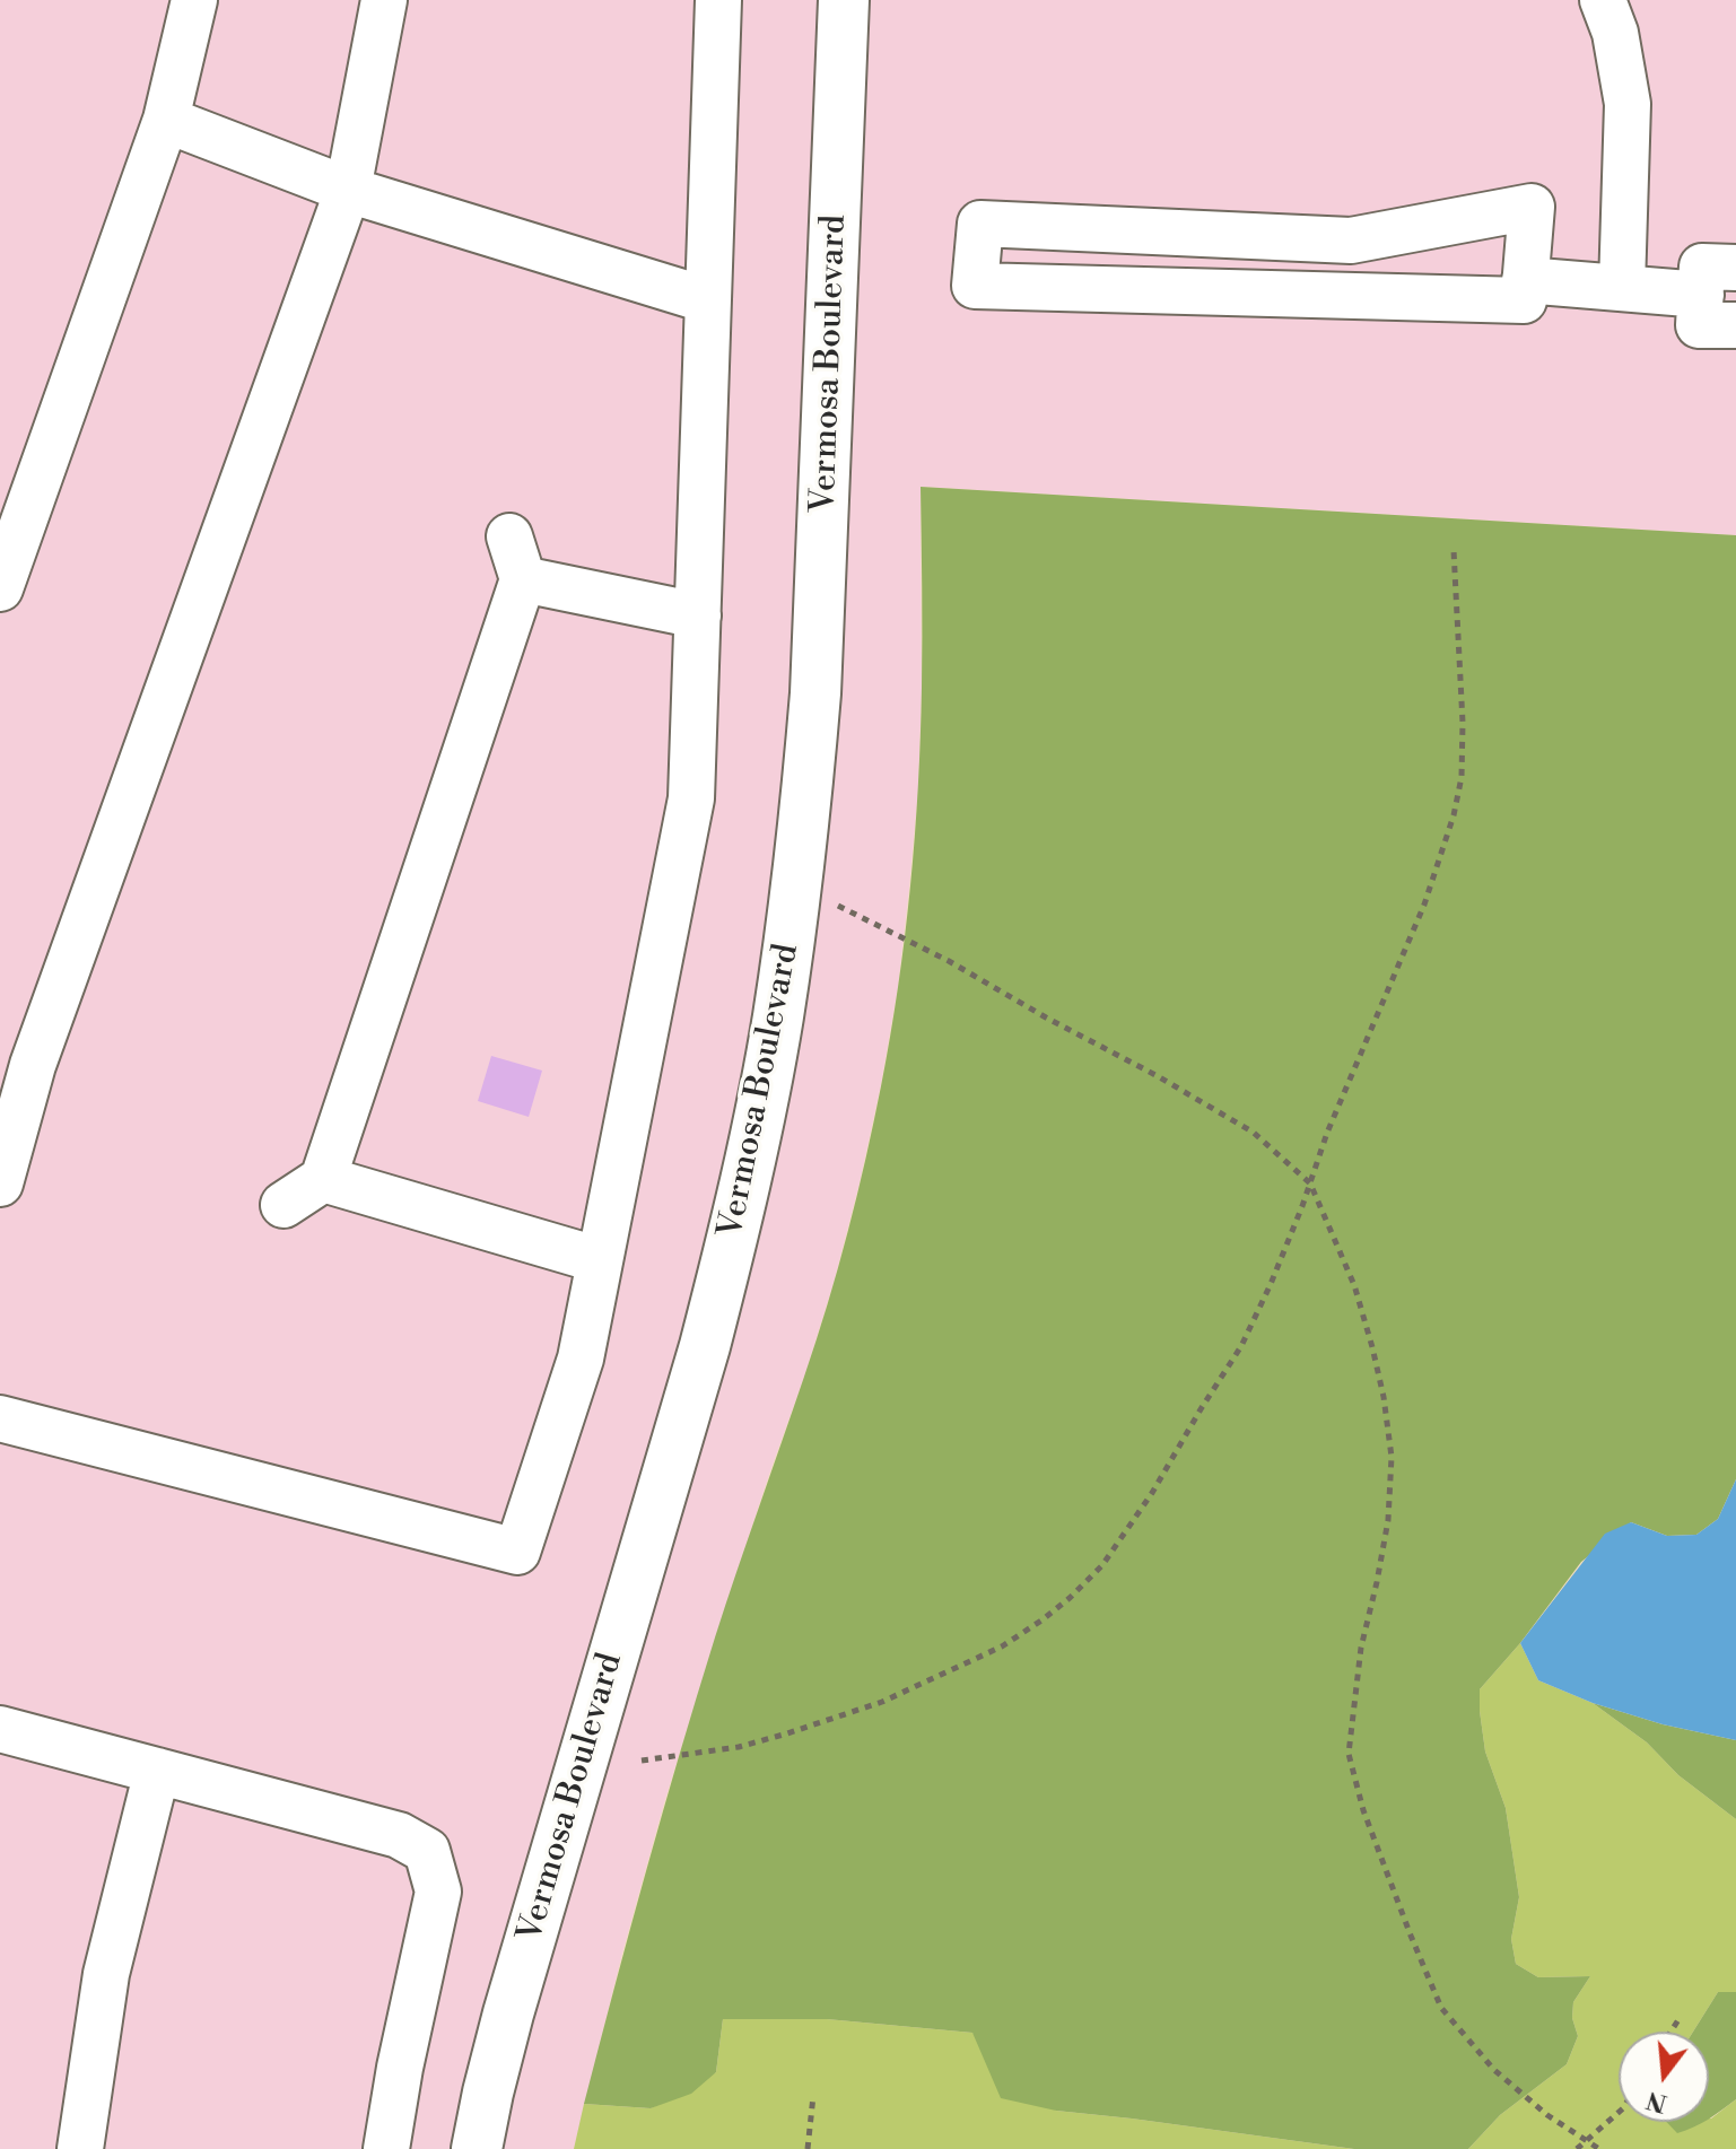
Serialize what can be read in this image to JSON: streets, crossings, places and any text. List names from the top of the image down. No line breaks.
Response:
{"streets":{"main road":["Vermosa Boulevard"]},"north":"bottom"}
